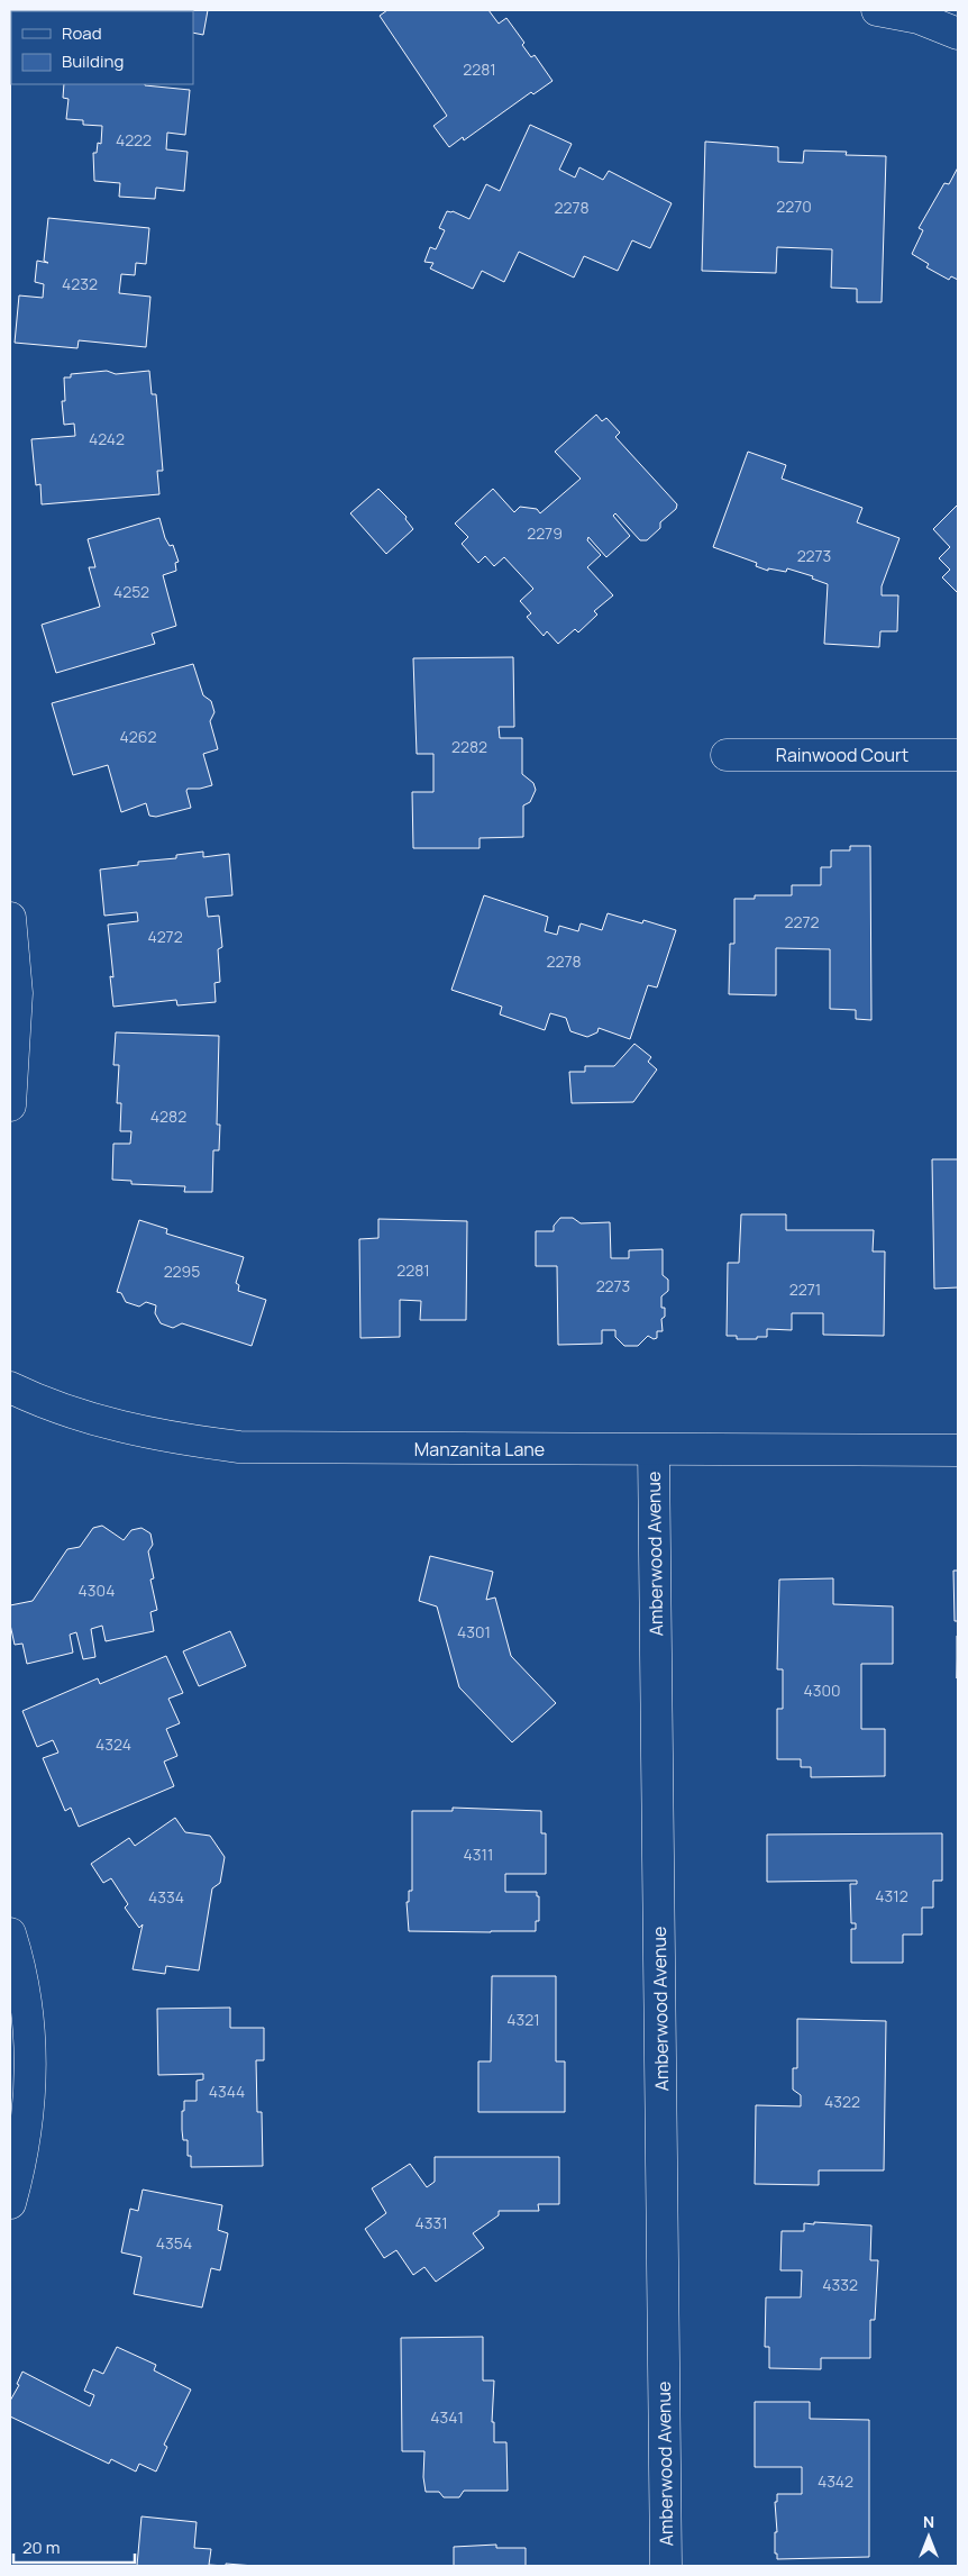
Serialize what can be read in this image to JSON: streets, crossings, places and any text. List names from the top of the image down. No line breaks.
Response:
{"streets":{"street":["Rainwood Court","Manzanita Lane","Amberwood Avenue"]},"crossings":[["Manzanita Lane","Amberwood Avenue"]],"house_numbers":["2281","4222","2270","2278","4232","4242","2279","2273","4252","4262","2282","2272","4272","2278","4282","2281","2295","2273","2271","4304","4301","4300","4324","4311","4312","4334","4321","4344","4322","4331","4354","4332","4341","4342"],"legend":["Road","Building"],"scale_bar":"20 m","north":"top"}
